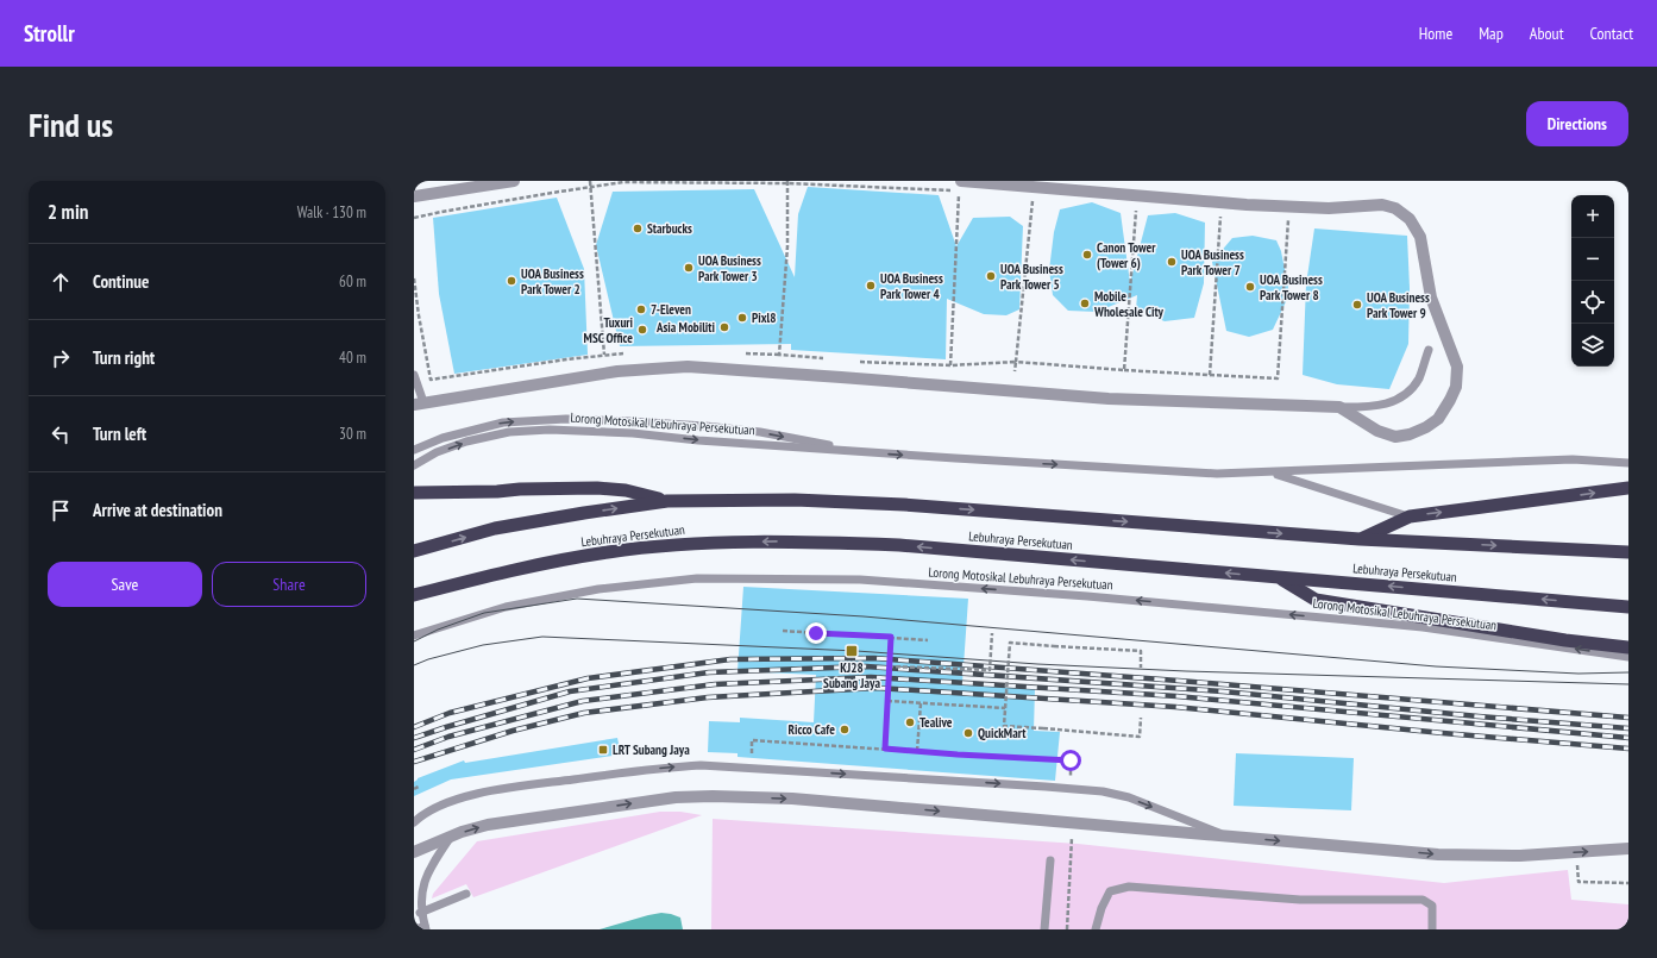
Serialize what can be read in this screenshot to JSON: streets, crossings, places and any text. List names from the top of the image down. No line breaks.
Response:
{"streets":{"highway":["Lebuhraya Persekutuan"],"lane":["Lorong Motosikal Lebuhraya Persekutuan"]},"places":{"other":["Starbucks","Canon Tower (Tower 6)","UOA Business Park Tower 7","UOA Business Park Tower 3","UOA Business Park Tower 5","UOA Business Park Tower 2","UOA Business Park Tower 4","UOA Business Park Tower 8","Mobile Wholesale City","UOA Business Park Tower 9","7-Eleven","Pixl8","Asia Mobiliti","Tuxuri MSC Office","Tealive","Ricco Cafe","QuickMart"],"transit":["KJ28 Subang Jaya","LRT Subang Jaya"]},"page":{"header":"Strollr","nav":["Home","Map","About","Contact"],"buttons":["Directions",["Save","Share"]],"title":"Find us","heading":["2 min","Walk · 130 m"],"map_buttons":["+","−"],"list":[["Continue","60 m"],["Turn right","40 m"],["Turn left","30 m"],"Arrive at destination"]}}
